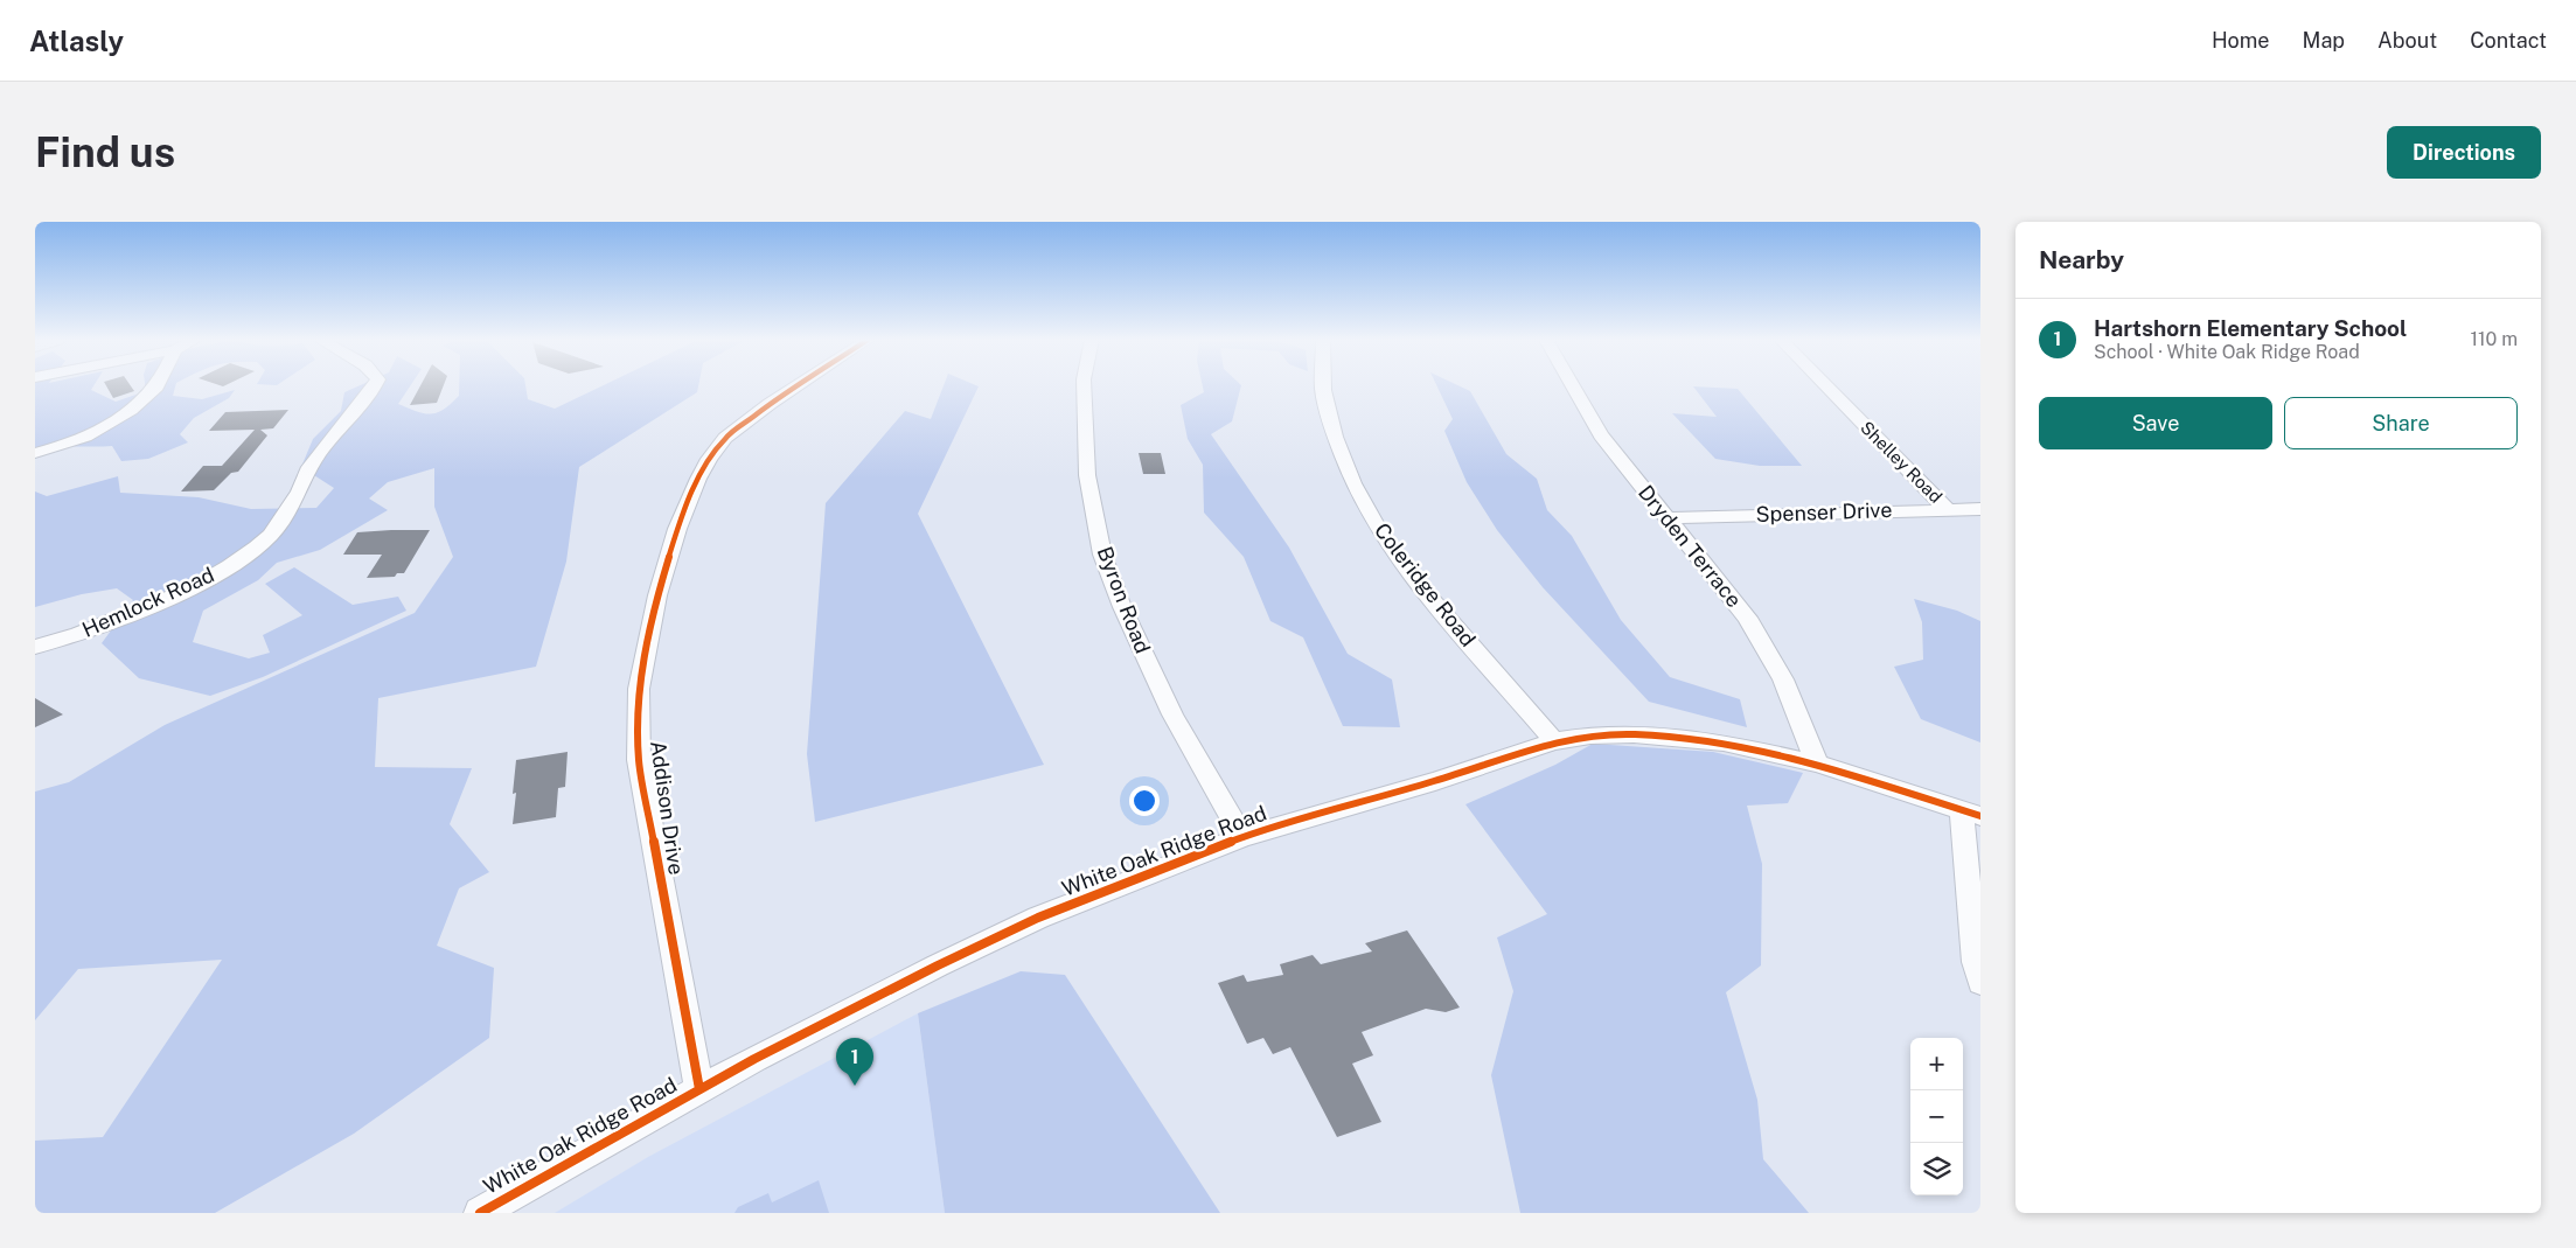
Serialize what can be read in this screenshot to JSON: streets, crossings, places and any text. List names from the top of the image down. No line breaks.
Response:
{"streets":{"street":["Shelley Road","Spenser Drive","Dryden Terrace","Coleridge Road","Byron Road","Hemlock Road","Addison Drive","White Oak Ridge Road"]},"crossings":[["Shelley Road","Spenser Drive"],["Spenser Drive","Dryden Terrace"],["Dryden Terrace","White Oak Ridge Road"],["Coleridge Road","White Oak Ridge Road"],["Byron Road","White Oak Ridge Road"],["Addison Drive","White Oak Ridge Road"]],"page":{"header":"Atlasly","nav":["Home","Map","About","Contact"],"buttons":["Directions",["Save","Share"]],"title":"Find us","heading":"Nearby","list":[{"mark":"1","name":"Hartshorn Elementary School","note":"School · White Oak Ridge Road","value":"110 m"}],"map_buttons":["+","−"],"pins":"1"}}
